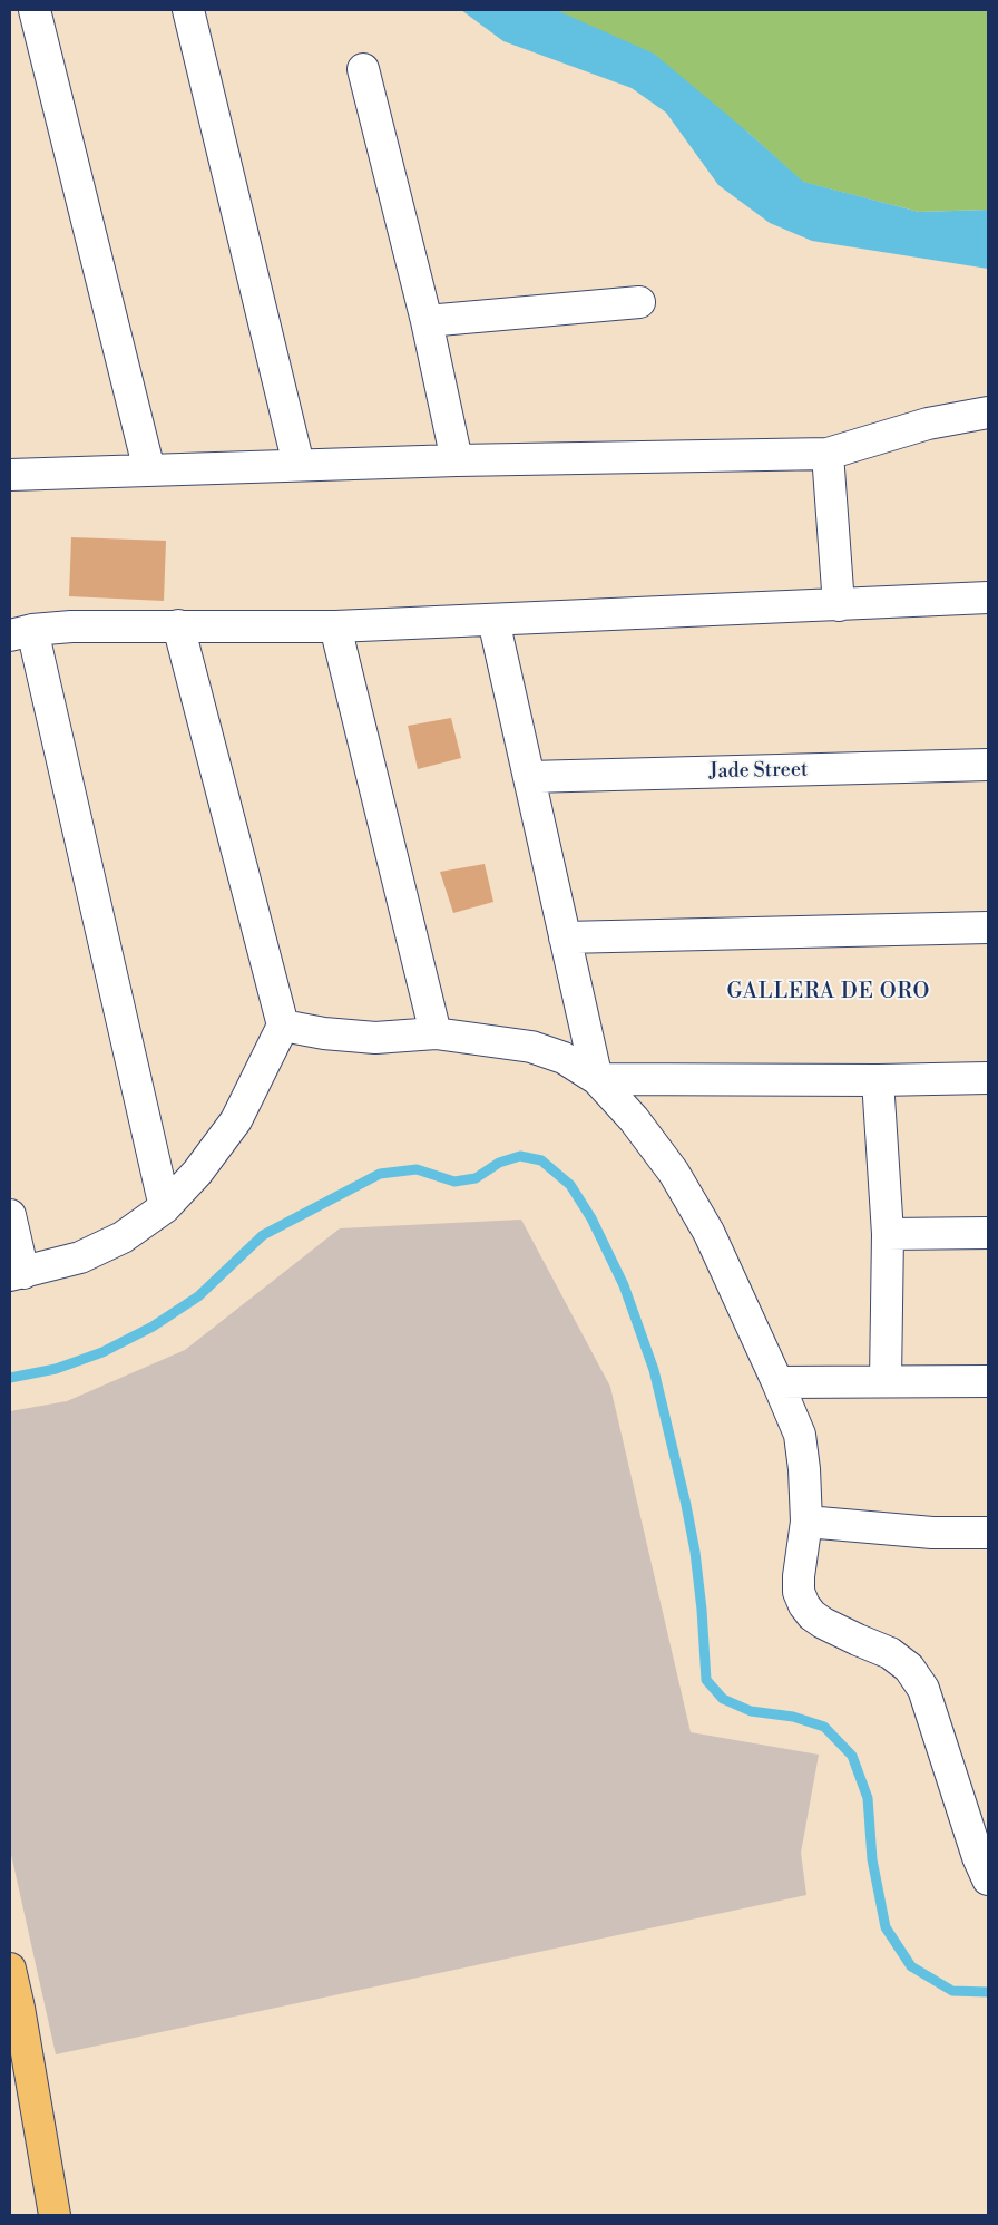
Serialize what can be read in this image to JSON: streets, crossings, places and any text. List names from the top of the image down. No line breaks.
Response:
{"streets":{"street":["Jade Street"]},"districts":["GALLERA DE ORO"]}
